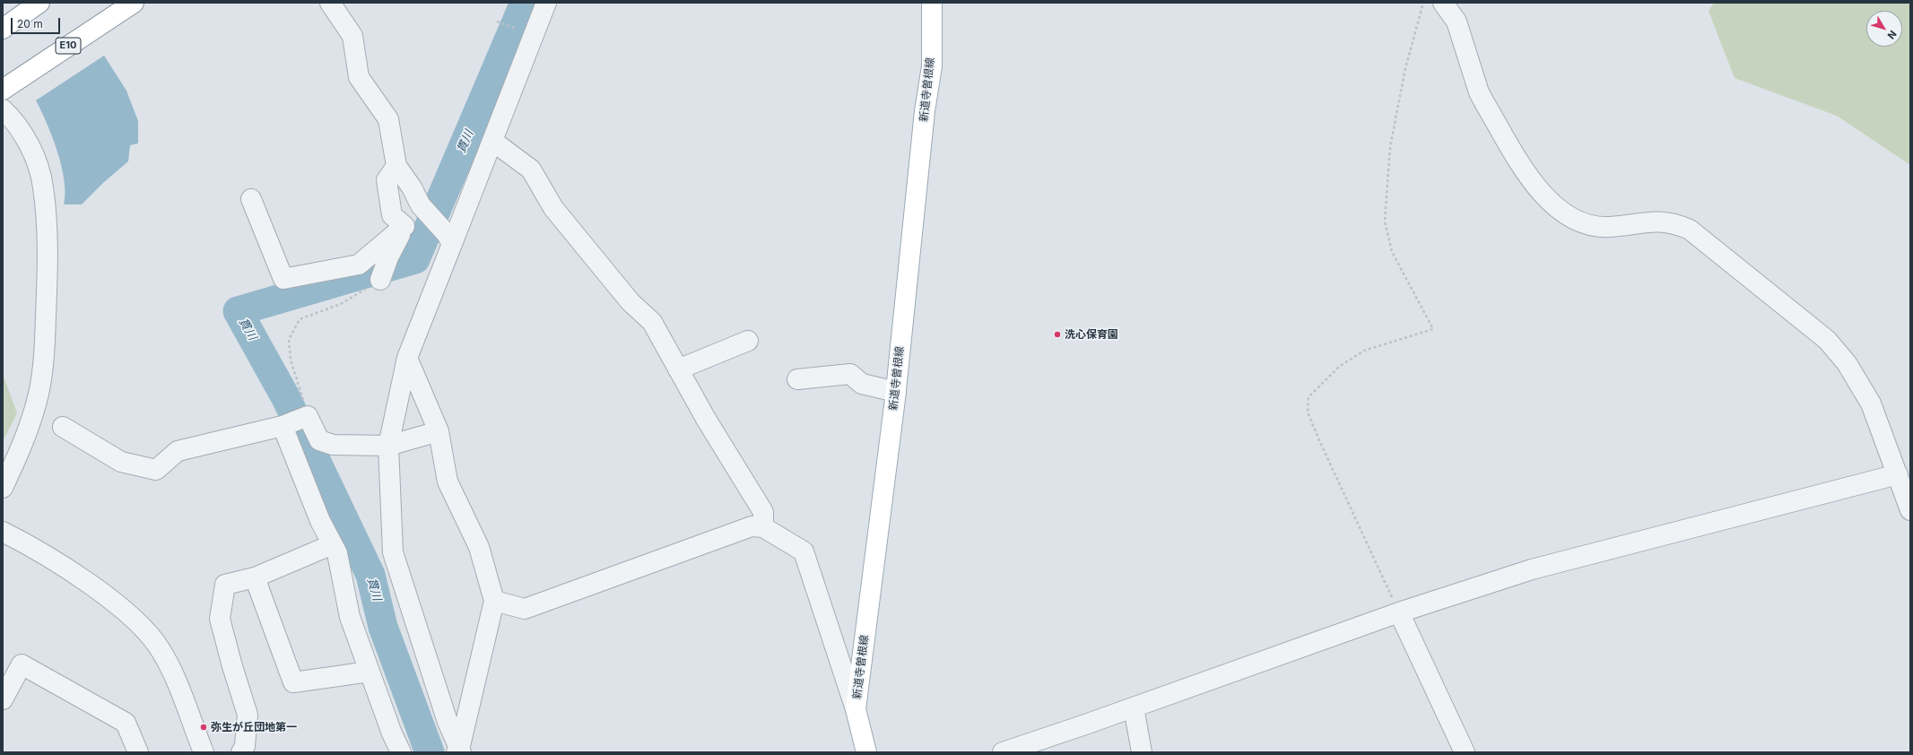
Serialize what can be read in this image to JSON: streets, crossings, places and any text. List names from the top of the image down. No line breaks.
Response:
{"streets":{"main road":["E10","新道寺曽根線"]},"water":["貫川"],"places":["洗心保育園","弥生が丘団地第一"],"scale_bar":"20 m","north":"bottom right"}
